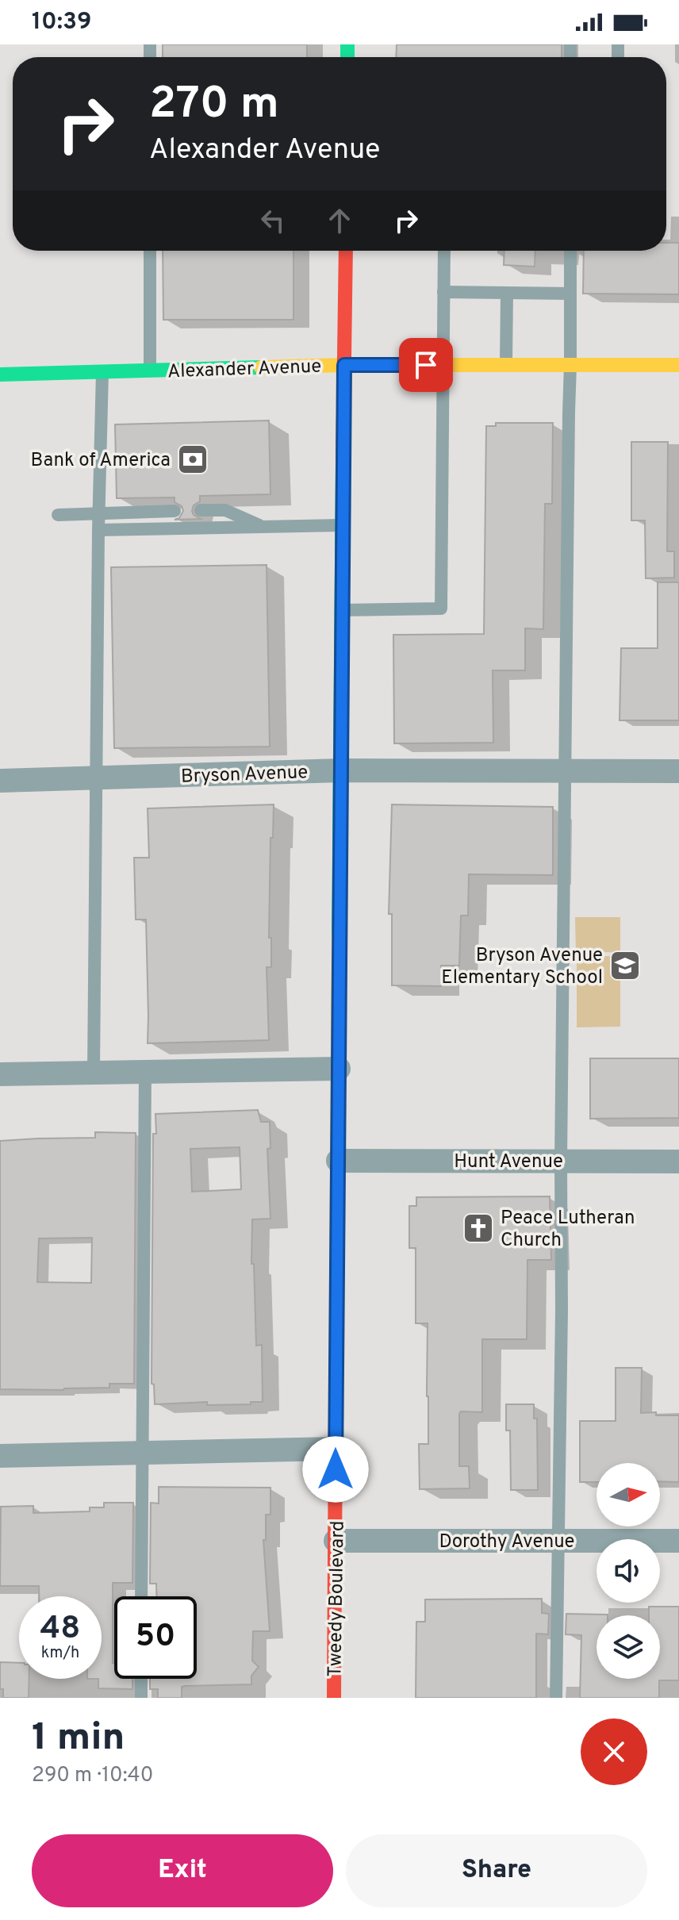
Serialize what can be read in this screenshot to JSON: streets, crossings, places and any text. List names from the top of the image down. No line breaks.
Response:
{"streets":{"main road":["Alexander Avenue","Tweedy Boulevard"],"street":["Bryson Avenue","Hunt Avenue","Dorothy Avenue"]},"crossings":[["Alexander Avenue","Tweedy Boulevard"],["Bryson Avenue","Tweedy Boulevard"],["Hunt Avenue","Tweedy Boulevard"],["Dorothy Avenue","Tweedy Boulevard"]],"places":{"bank":["Bank of America"],"school or university":["Bryson Avenue Elementary School"],"church":["Peace Lutheran Church"]},"north":"right","page":{"status":"10:39","turn":["270 m","Alexander Avenue"],"speed":"48 km/h","limit":"50","heading":["1 min","290 m · 10:40"],"buttons":["Exit","Share"]}}
